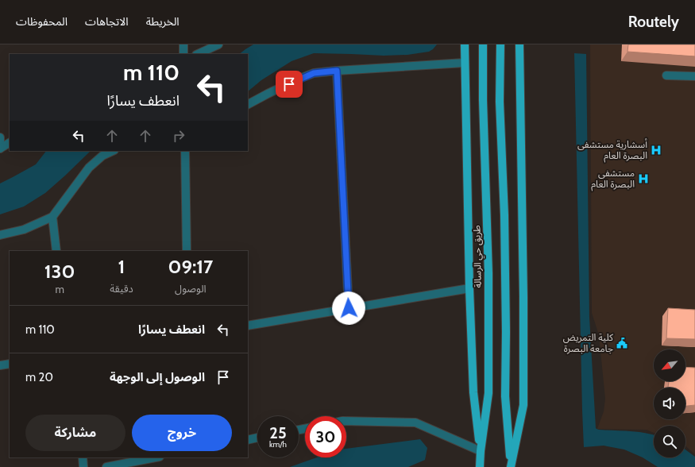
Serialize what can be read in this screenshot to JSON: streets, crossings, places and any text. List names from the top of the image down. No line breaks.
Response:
{"streets":{"main road":["طريق حي الرسالة"]},"places":{"hospital":["أسشارية مستشفى البصرة العام","مستشفى البصرة العام"],"public building":["كلية التمريض جامعة البصرة"]},"north":"bottom left","page":{"header":"Routely","nav":["الخريطة","الاتجاهات","المحفوظات"],"turn":["110 m","انعطف يسارًا"],"eta":["09:17","الوصول","1","دقيقة","130","m"],"list":[{"name":"انعطف يسارًا","value":"110 m"},{"name":"الوصول إلى الوجهة","value":"20 m"}],"buttons":["خروج","مشاركة"],"speed":"25 km/h","limit":"30"}}
